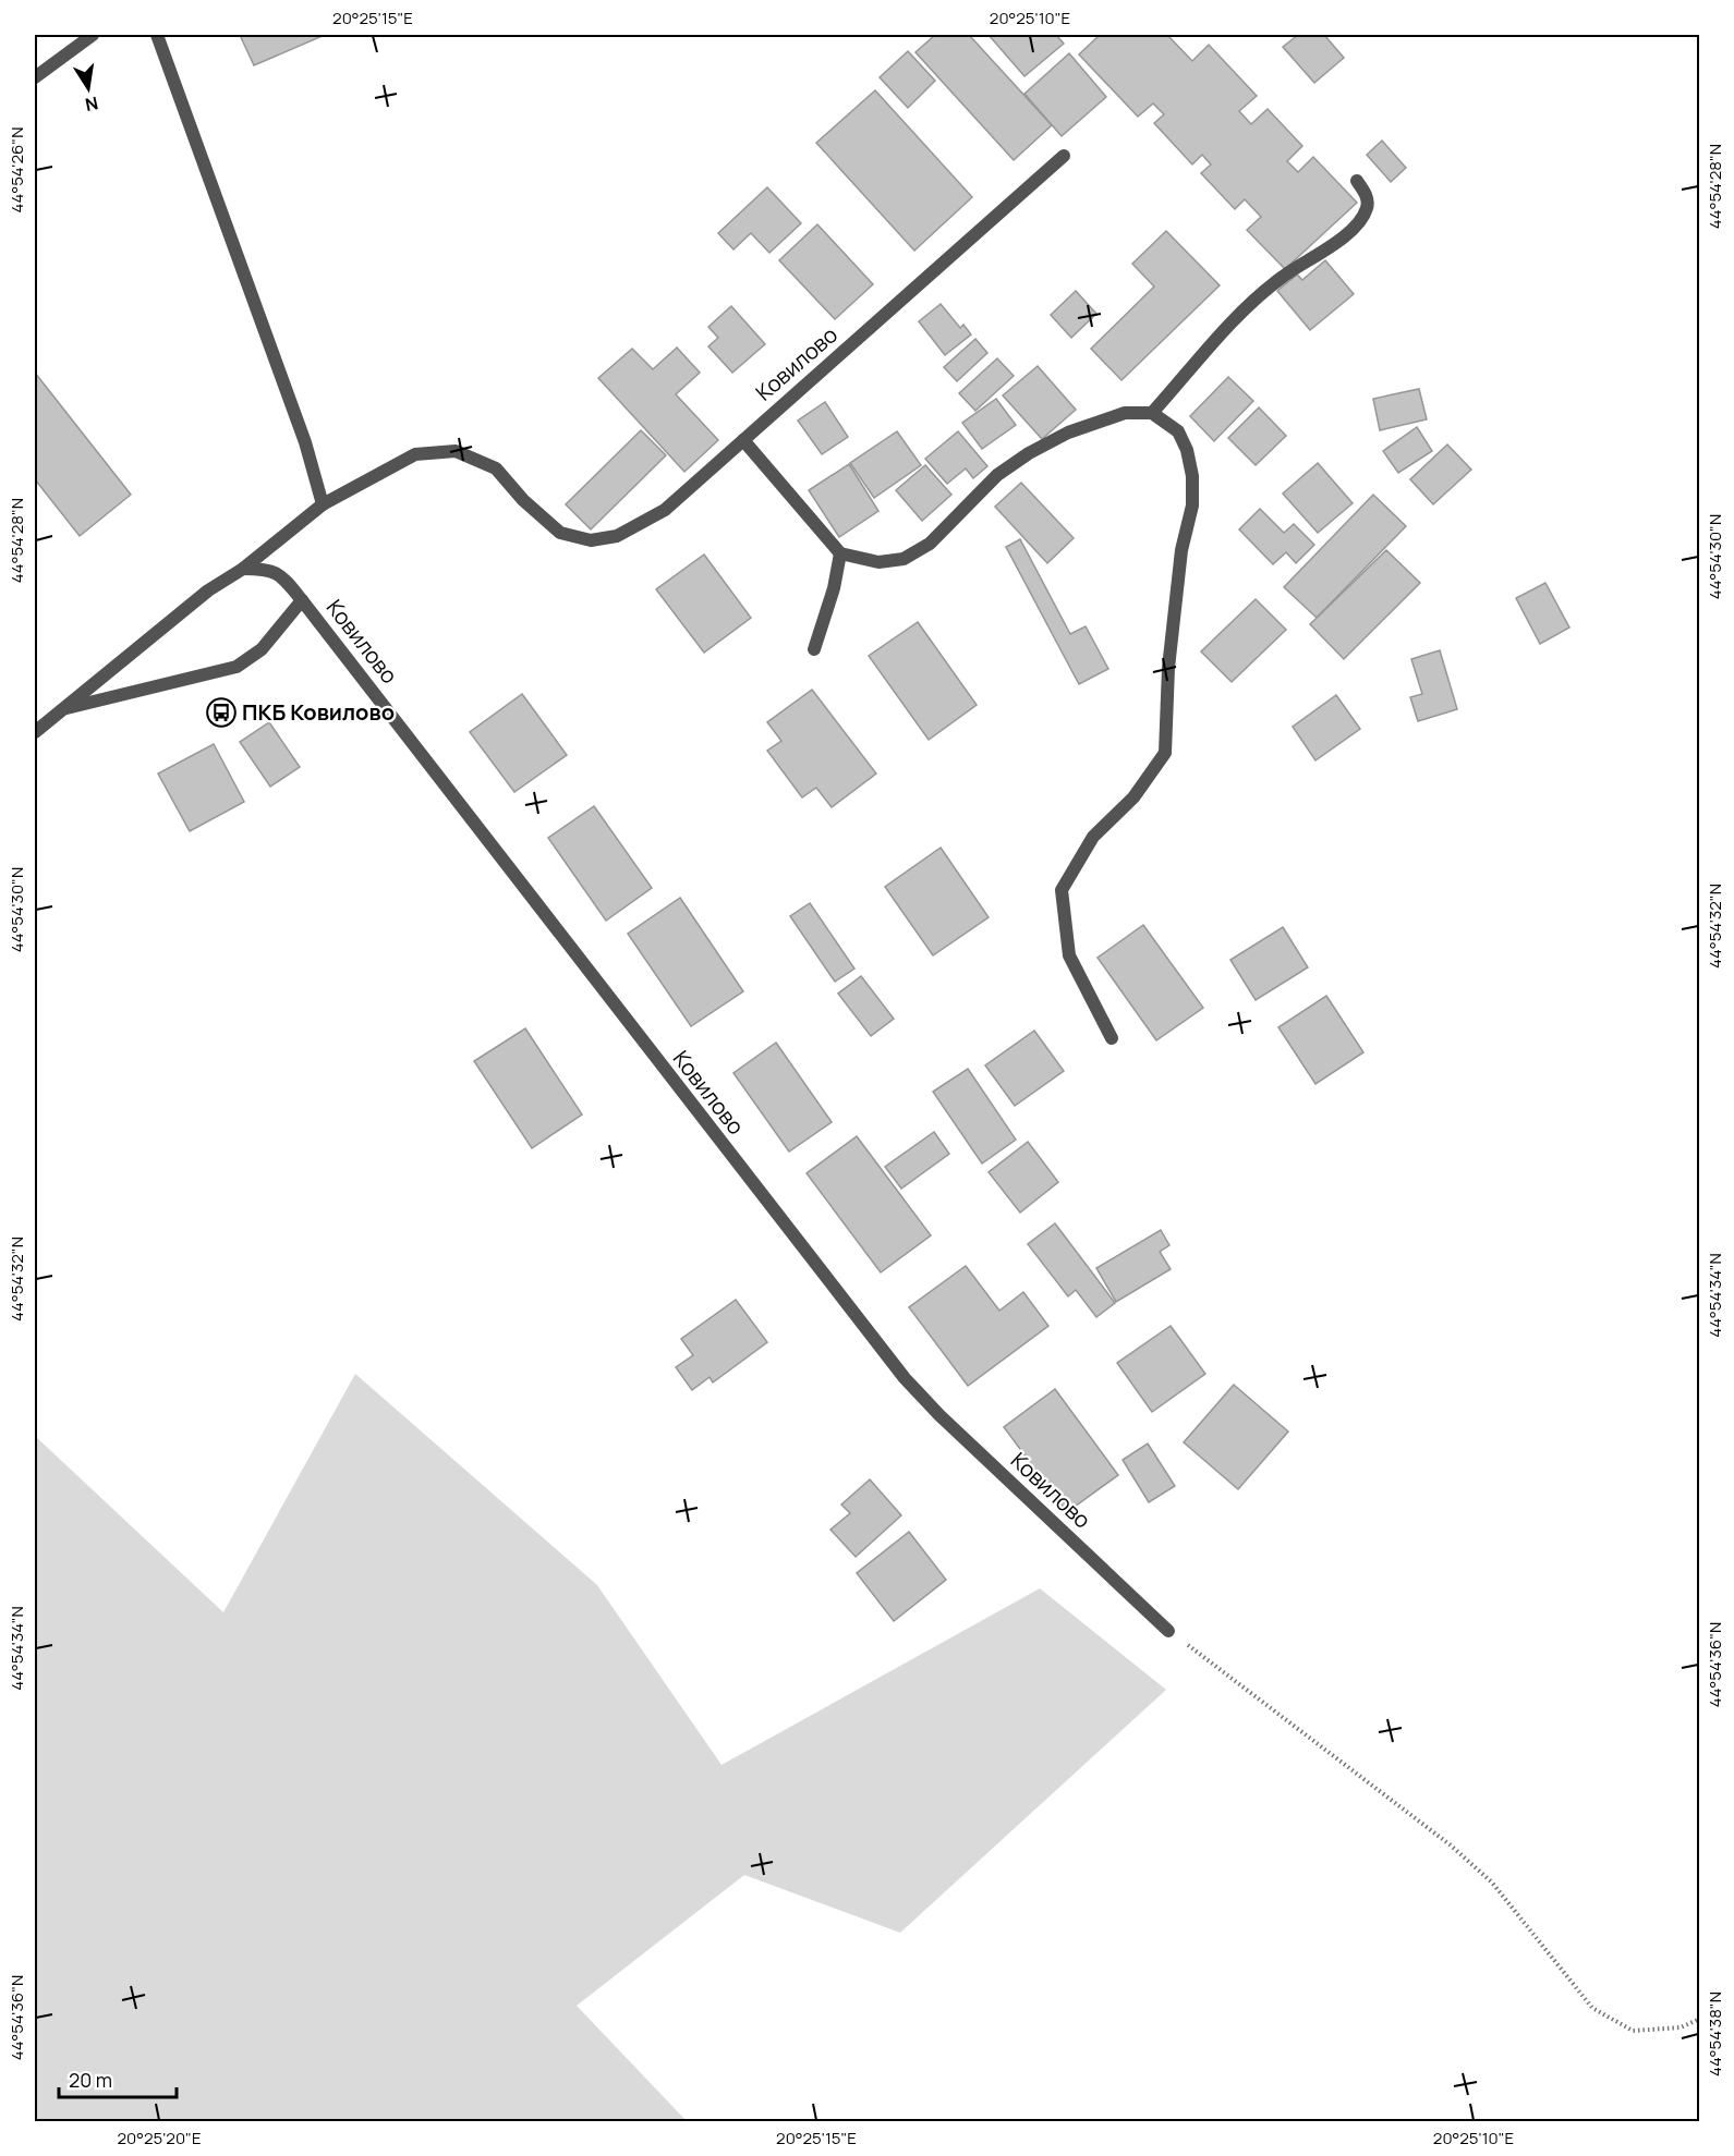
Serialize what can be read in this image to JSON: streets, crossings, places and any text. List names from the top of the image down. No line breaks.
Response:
{"streets":{"street":["Ковилово"]},"places":{"bus stop":["ПКБ Ковилово"]},"scale_bar":"20 m","north":"bottom","coordinates":["20°25'15\"E","20°25'10\"E","44°54'26\"N","44°54'28\"N","44°54'30\"N","44°54'32\"N","44°54'34\"N","44°54'36\"N","44°54'38\"N","20°25'20\"E"]}
